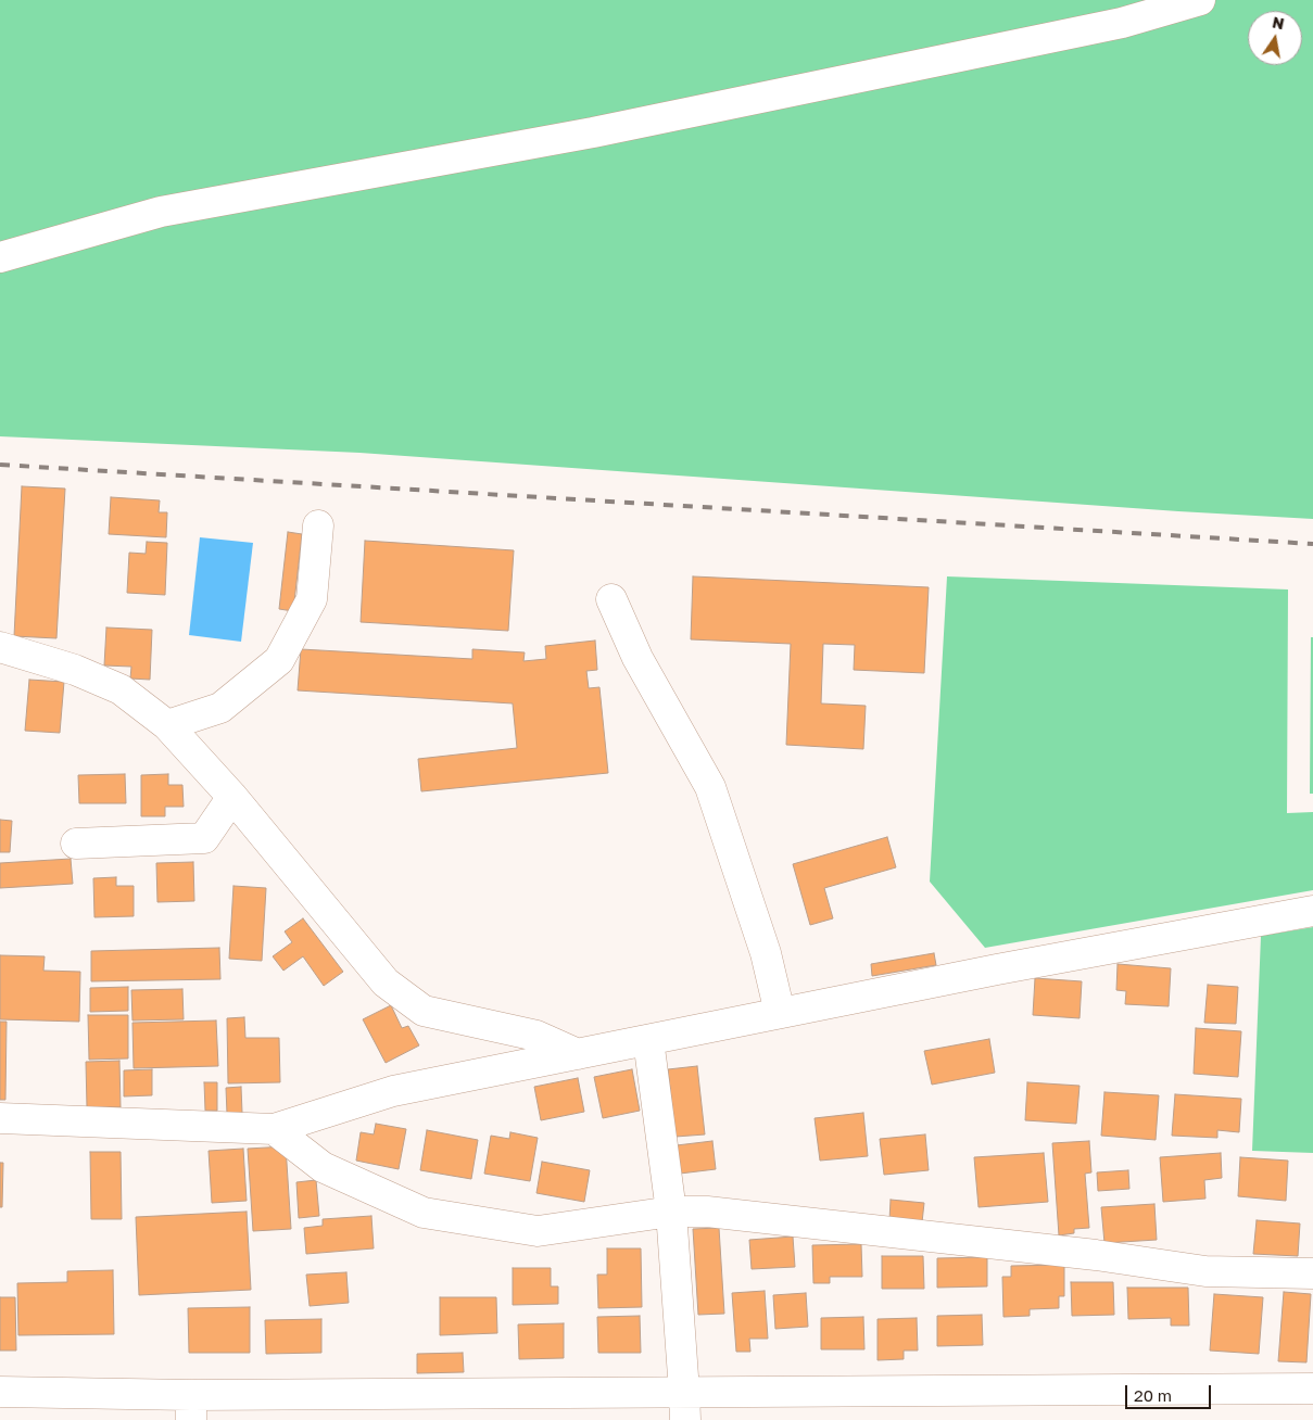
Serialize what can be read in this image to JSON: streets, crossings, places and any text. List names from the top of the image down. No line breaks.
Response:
{"scale_bar":"20 m","north":"top"}
